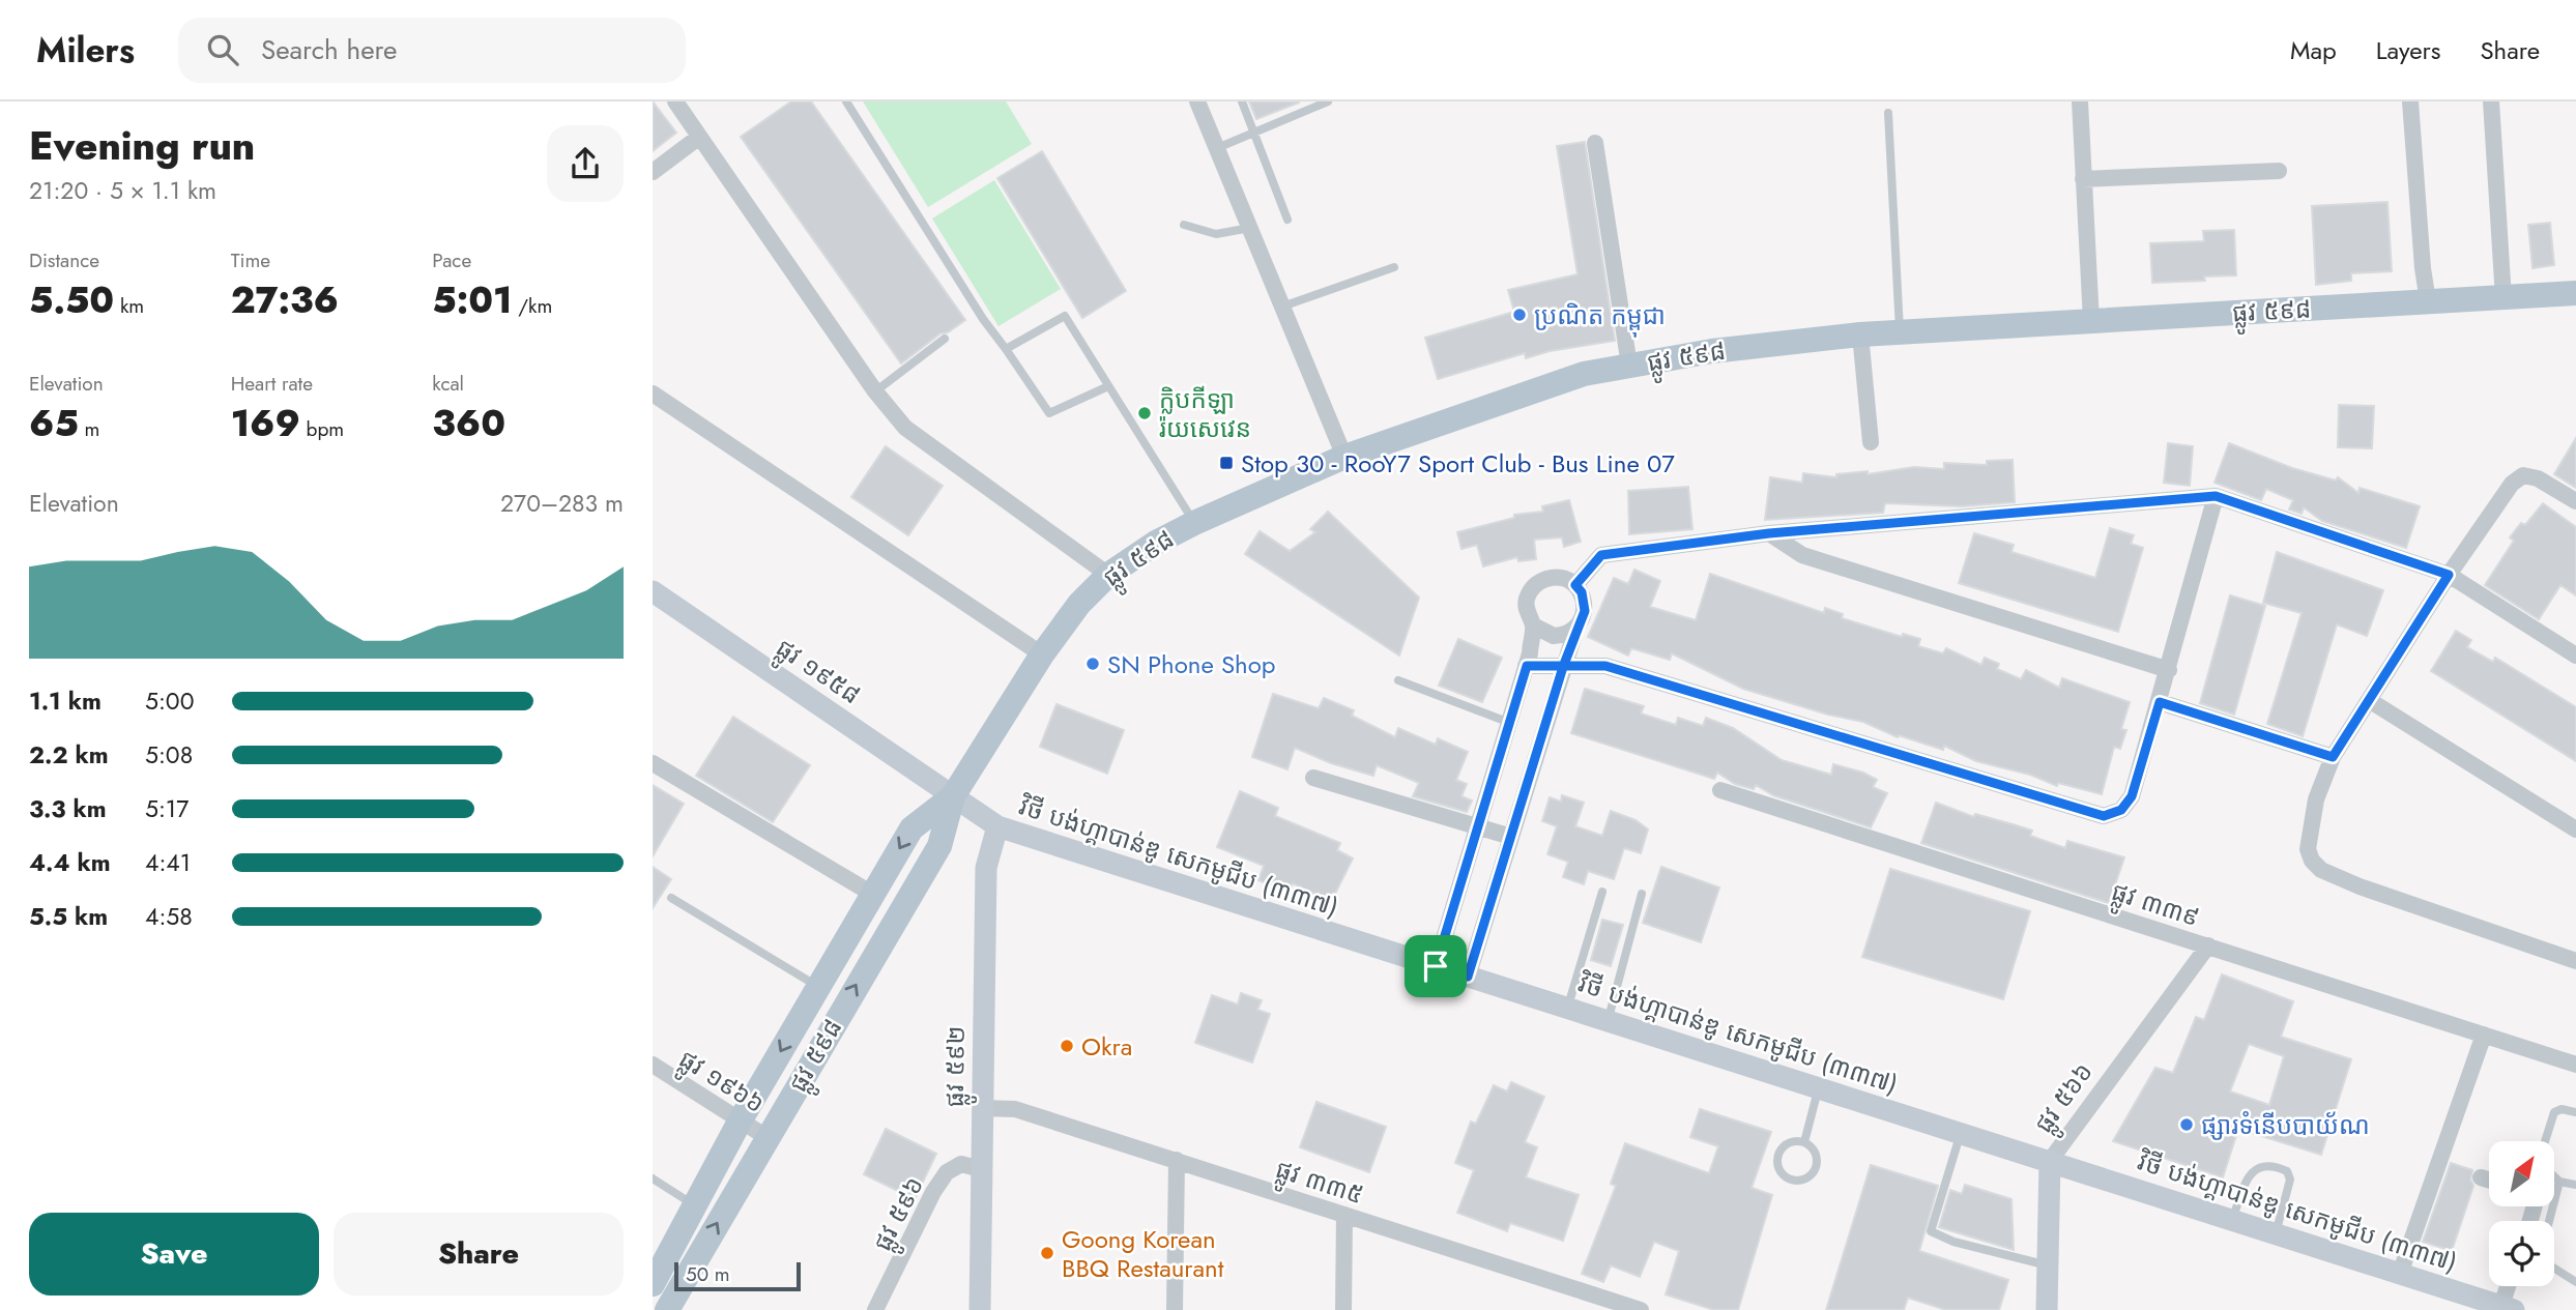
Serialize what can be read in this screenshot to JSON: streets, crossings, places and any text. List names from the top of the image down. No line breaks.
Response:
{"streets":{"main road":["ផ្លូវ ៥៩៨"],"street":["ផ្លូវ ១៩៥៨","វិថី បង់ហ្គាបាន់ឌូ សេកមូជីប (៣៣៧)","ផ្លូវ ៣៣៩","ផ្លូវ ៥៩២","ផ្លូវ ១៩៦៦","ផ្លូវ ៥៦៦","ផ្លូវ ៣៣៥","ផ្លូវ ៥៩៦"]},"crossings":[["ផ្លូវ ៥៩៨","ផ្លូវ ១៩៥៨"],["ផ្លូវ ៥៩៨","វិថី បង់ហ្គាបាន់ឌូ សេកមូជីប (៣៣៧)"],["ផ្លូវ ៥៩៨","ផ្លូវ ១៩៦៦"],["ផ្លូវ ១៩៥៨","វិថី បង់ហ្គាបាន់ឌូ សេកមូជីប (៣៣៧)"],["វិថី បង់ហ្គាបាន់ឌូ សេកមូជីប (៣៣៧)","ផ្លូវ ៥៩២"],["វិថី បង់ហ្គាបាន់ឌូ សេកមូជីប (៣៣៧)","ផ្លូវ ៥៦៦"],["ផ្លូវ ៣៣៩","ផ្លូវ ៥៦៦"],["ផ្លូវ ៥៩២","ផ្លូវ ៣៣៥"],["ផ្លូវ ៥៩២","ផ្លូវ ៥៩៦"]],"places":{"other":["ប្រណិត កម្ពុជា","ក្លិបកីឡា រ៉យសេវេន","SN Phone Shop","Okra","ផ្សារទំនើបបាយ័ណ","Goong Korean BBQ Restaurant"],"transit":["Stop 30 - RooY7 Sport Club - Bus Line 07"]},"scale_bar":"50 m","north":"top right","page":{"header":"Milers","search":"Search here","nav":["Map","Layers","Share"],"heading":["Evening run","21:20 · 5 × 1.1 km"],"stats":[["Distance","5.50 km"],["Time","27:36"],["Pace","5:01 /km"],["Elevation","65 m"],["Heart rate","169 bpm"],["kcal","360"]],"chart":["Elevation","270–283 m"],"list":[{"name":"1.1 km","note":"5:00"},{"name":"2.2 km","note":"5:08"},{"name":"3.3 km","note":"5:17"},{"name":"4.4 km","note":"4:41"},{"name":"5.5 km","note":"4:58"}],"buttons":["Save","Share"],"scale":"50 m"}}
